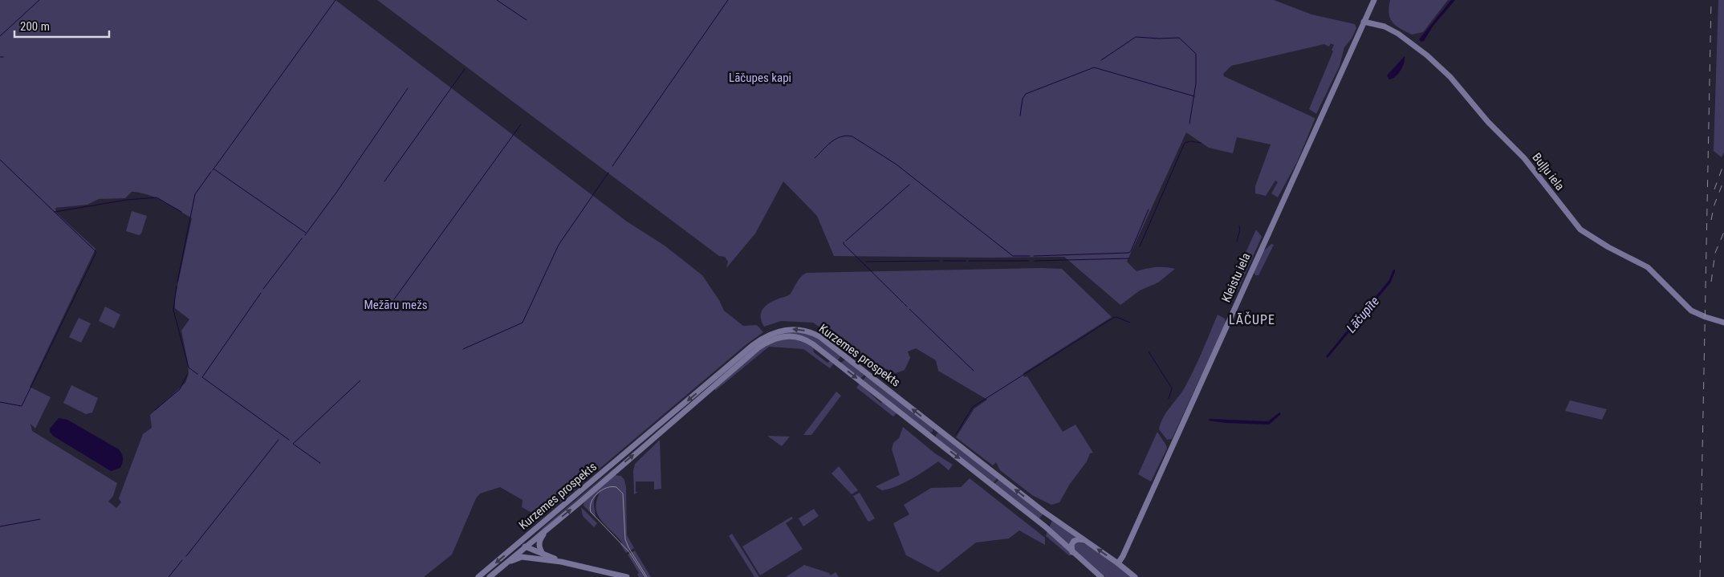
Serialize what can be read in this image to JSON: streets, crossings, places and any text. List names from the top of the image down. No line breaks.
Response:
{"streets":{"main road":["Buļļu iela","Kleistu iela","Kurzemes prospekts"]},"crossings":[["Buļļu iela","Kleistu iela"],["Kleistu iela","Kurzemes prospekts"]],"districts":["LĀČUPE"],"water":["Lāčupīte"],"parks":["Lāčupes kapi","Mežāru mežs"],"scale_bar":"200 m"}
